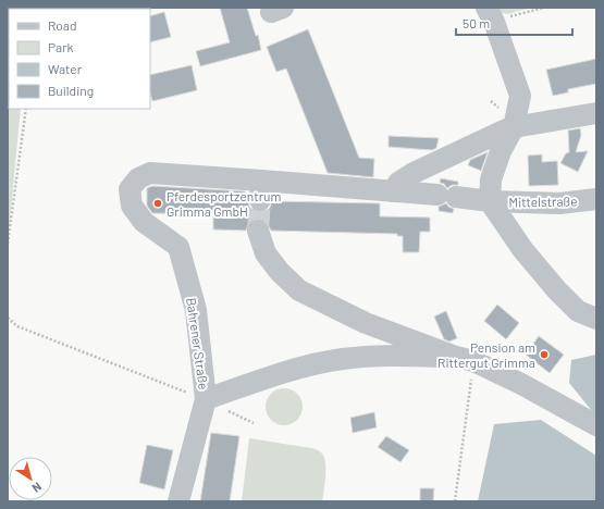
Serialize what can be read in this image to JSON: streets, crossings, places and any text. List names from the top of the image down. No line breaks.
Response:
{"streets":{"street":["Mittelstraße","Bahrener Straße"]},"crossings":[["Mittelstraße","Bahrener Straße"]],"places":["Pferdesportzentrum Grimma GmbH","Pension am Rittergut Grimma"],"legend":["Road","Park","Water","Building"],"scale_bar":"50 m","north":"bottom right"}
